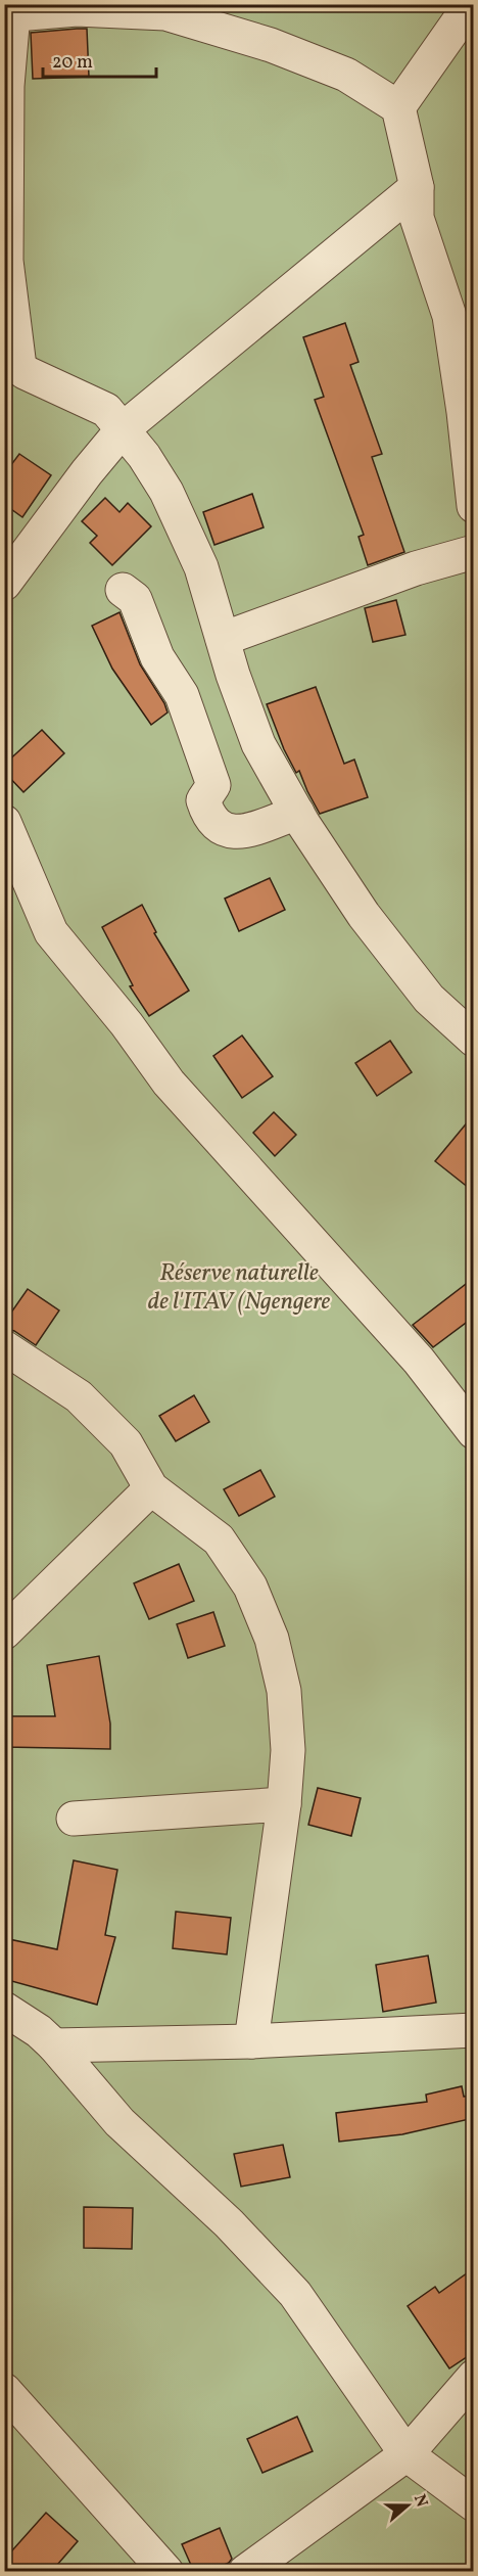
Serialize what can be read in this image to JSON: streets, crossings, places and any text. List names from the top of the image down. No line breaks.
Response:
{"parks":["Réserve naturelle de l'ITAV (Ngengere"],"scale_bar":"20 m","north":"right"}
